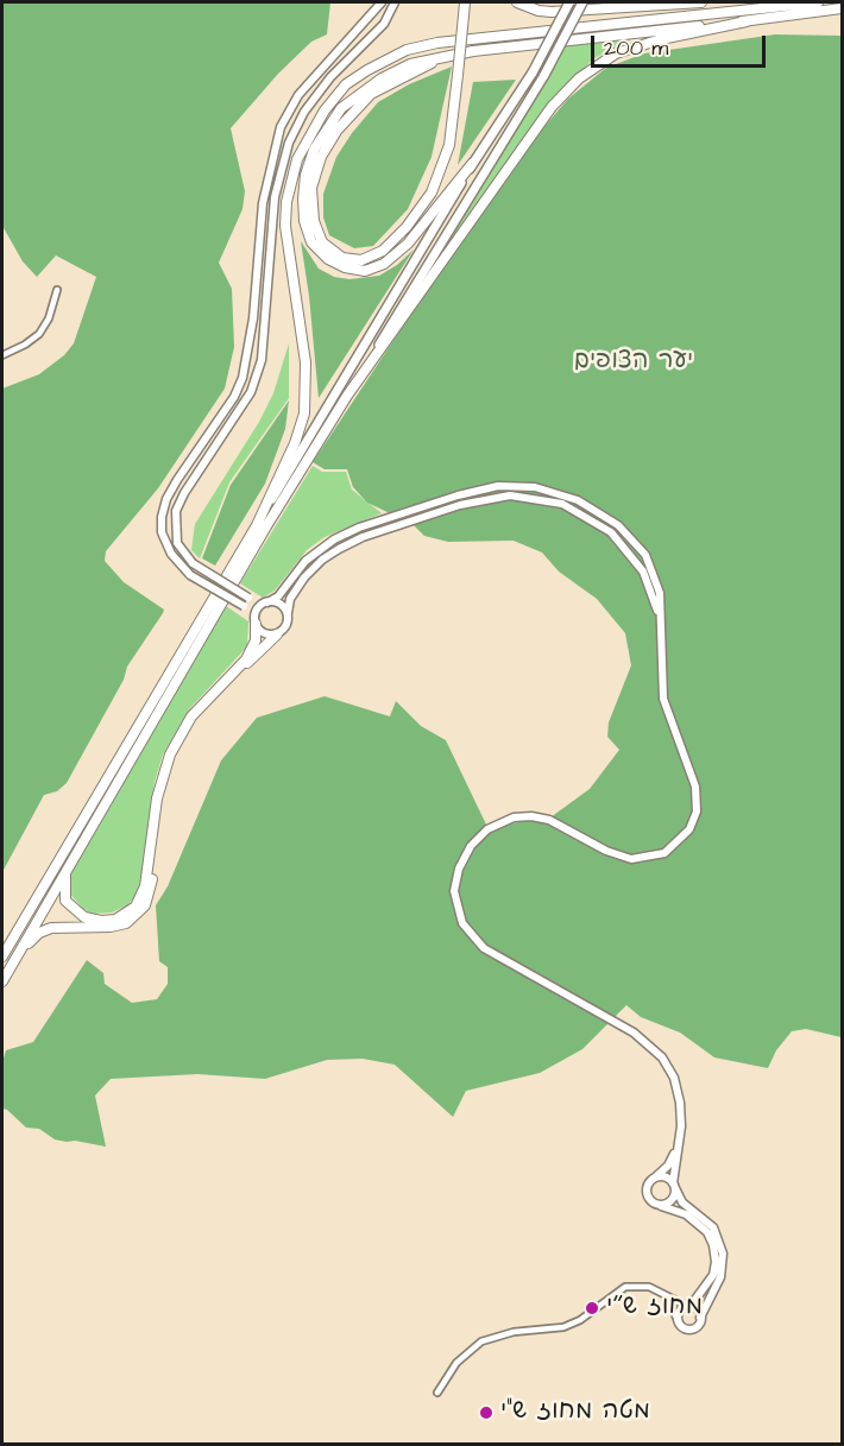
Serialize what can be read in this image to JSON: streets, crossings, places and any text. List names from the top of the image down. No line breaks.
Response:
{"parks":["יער הצופים"],"places":["מחוז ש״י","מטה מחוז ש\"י"],"scale_bar":"200 m"}
